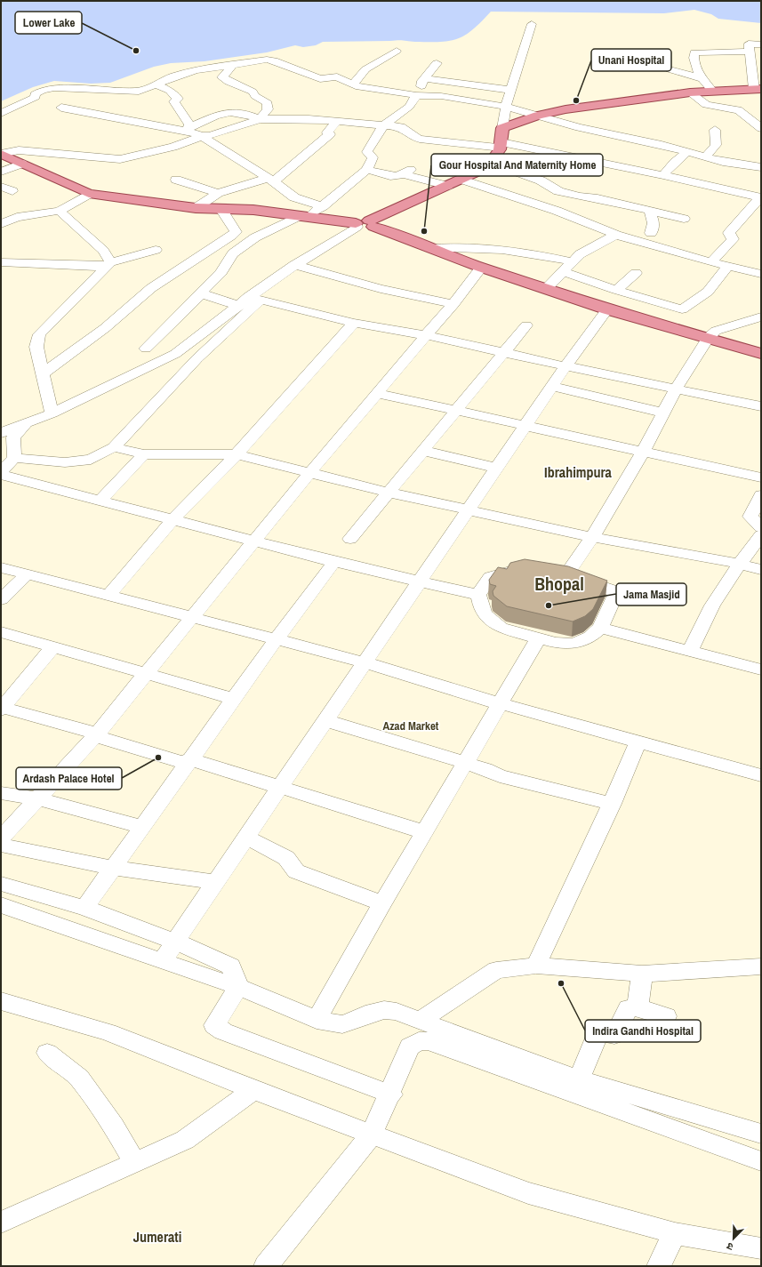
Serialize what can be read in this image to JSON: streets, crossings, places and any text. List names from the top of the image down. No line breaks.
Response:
{"districts":["Ibrahimpura","Bhopal","Azad Market","Jumerati"],"places":["Lower Lake","Unani Hospital","Gour Hospital And Maternity Home","Jama Masjid","Ardash Palace Hotel","Indira Gandhi Hospital"],"north":"bottom left"}
